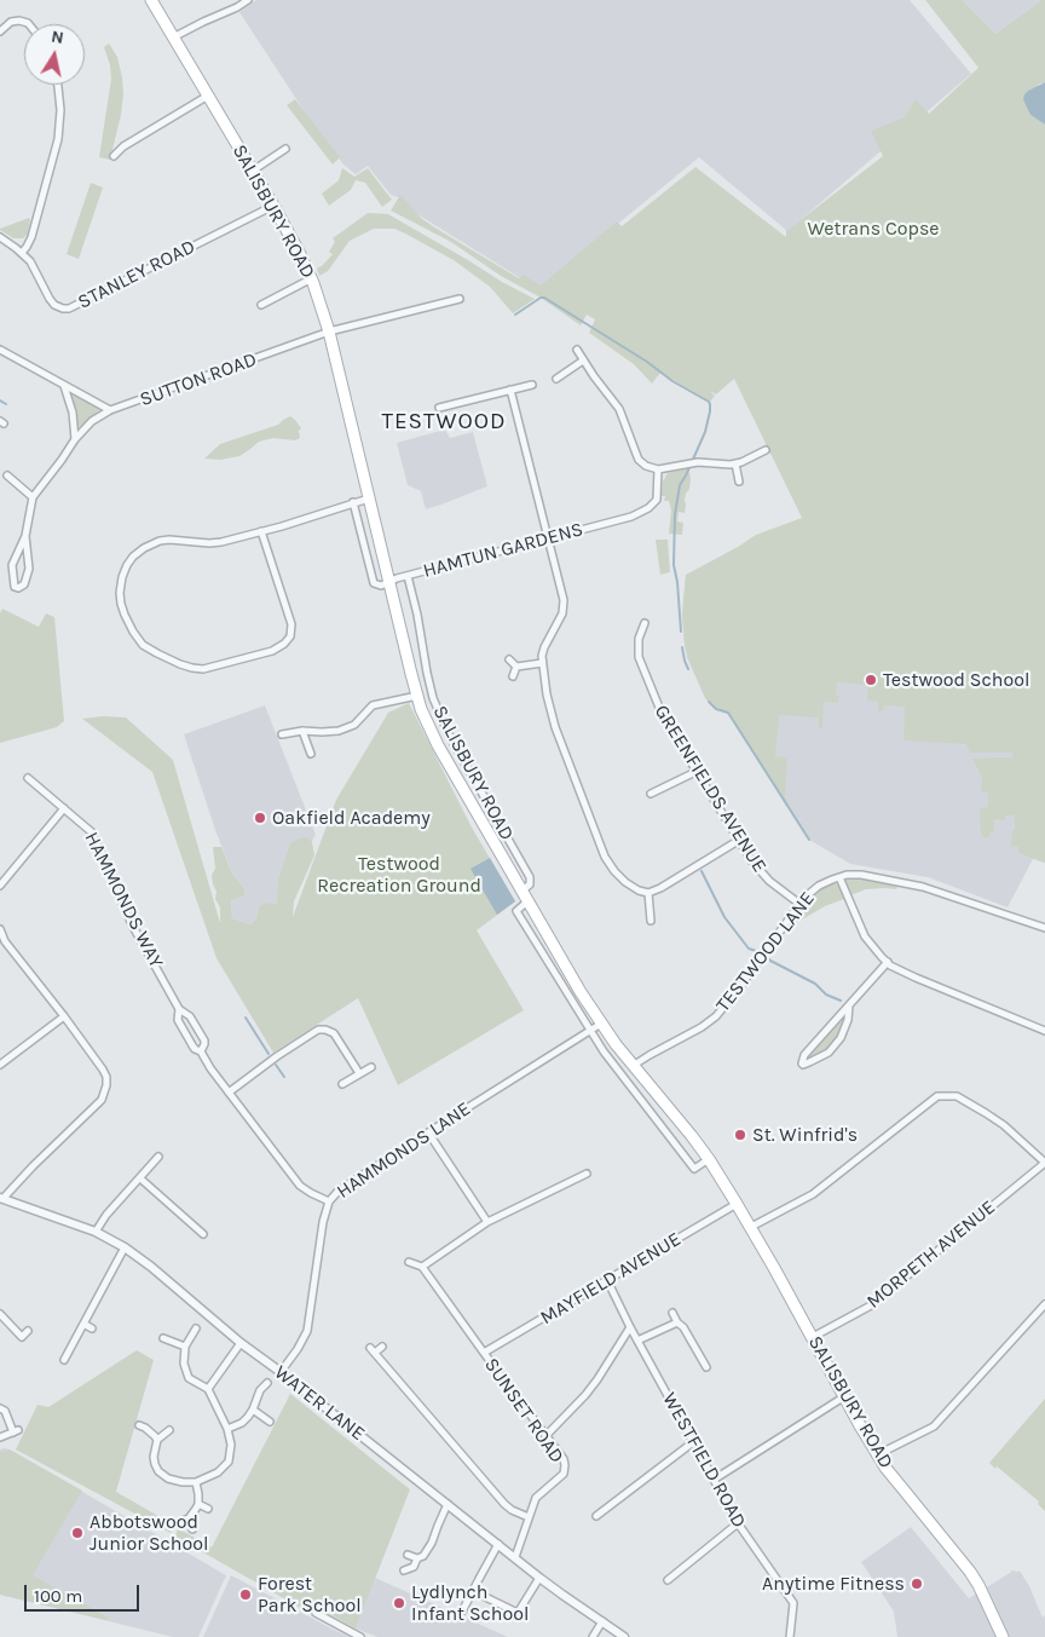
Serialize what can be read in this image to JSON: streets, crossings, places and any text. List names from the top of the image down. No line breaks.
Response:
{"streets":{"main road":["SALISBURY ROAD"],"street":["STANLEY ROAD","SUTTON ROAD","HAMTUN GARDENS","GREENFIELDS AVENUE","HAMMONDS WAY","TESTWOOD LANE","HAMMONDS LANE","MORPETH AVENUE","MAYFIELD AVENUE","WATER LANE","SUNSET ROAD","WESTFIELD ROAD"]},"crossings":[["SALISBURY ROAD","STANLEY ROAD"],["SALISBURY ROAD","SUTTON ROAD"],["SALISBURY ROAD","HAMTUN GARDENS"],["SALISBURY ROAD","TESTWOOD LANE"],["SALISBURY ROAD","HAMMONDS LANE"],["SALISBURY ROAD","MORPETH AVENUE"],["SALISBURY ROAD","MAYFIELD AVENUE"],["GREENFIELDS AVENUE","TESTWOOD LANE"],["HAMMONDS WAY","HAMMONDS LANE"],["HAMMONDS LANE","WATER LANE"],["MAYFIELD AVENUE","SUNSET ROAD"],["MAYFIELD AVENUE","WESTFIELD ROAD"],["WATER LANE","SUNSET ROAD"]],"districts":["TESTWOOD"],"parks":["Wetrans Copse","Testwood Recreation Ground"],"places":["Testwood School","Oakfield Academy","St. Winfrid's","Abbotswood Junior School","Anytime Fitness","Forest Park School","Lydlynch Infant School"],"scale_bar":"100 m","north":"top"}
